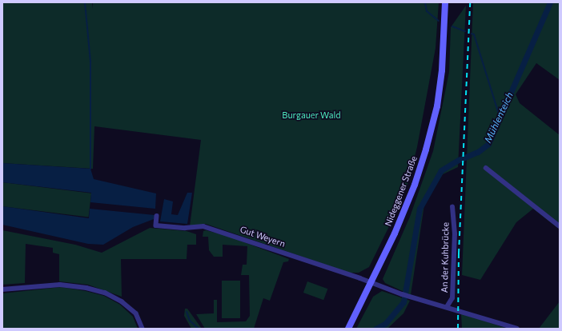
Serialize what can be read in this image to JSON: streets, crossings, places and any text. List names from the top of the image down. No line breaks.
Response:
{"streets":{"main road":["Nideggener Straße"],"street":["Gut Weyern","An der Kuhbrücke"]},"crossings":[["Nideggener Straße","Gut Weyern"],["Nideggener Straße","An der Kuhbrücke"],["Gut Weyern","An der Kuhbrücke"]],"water":["Mühlenteich"],"parks":["Burgauer Wald"]}
